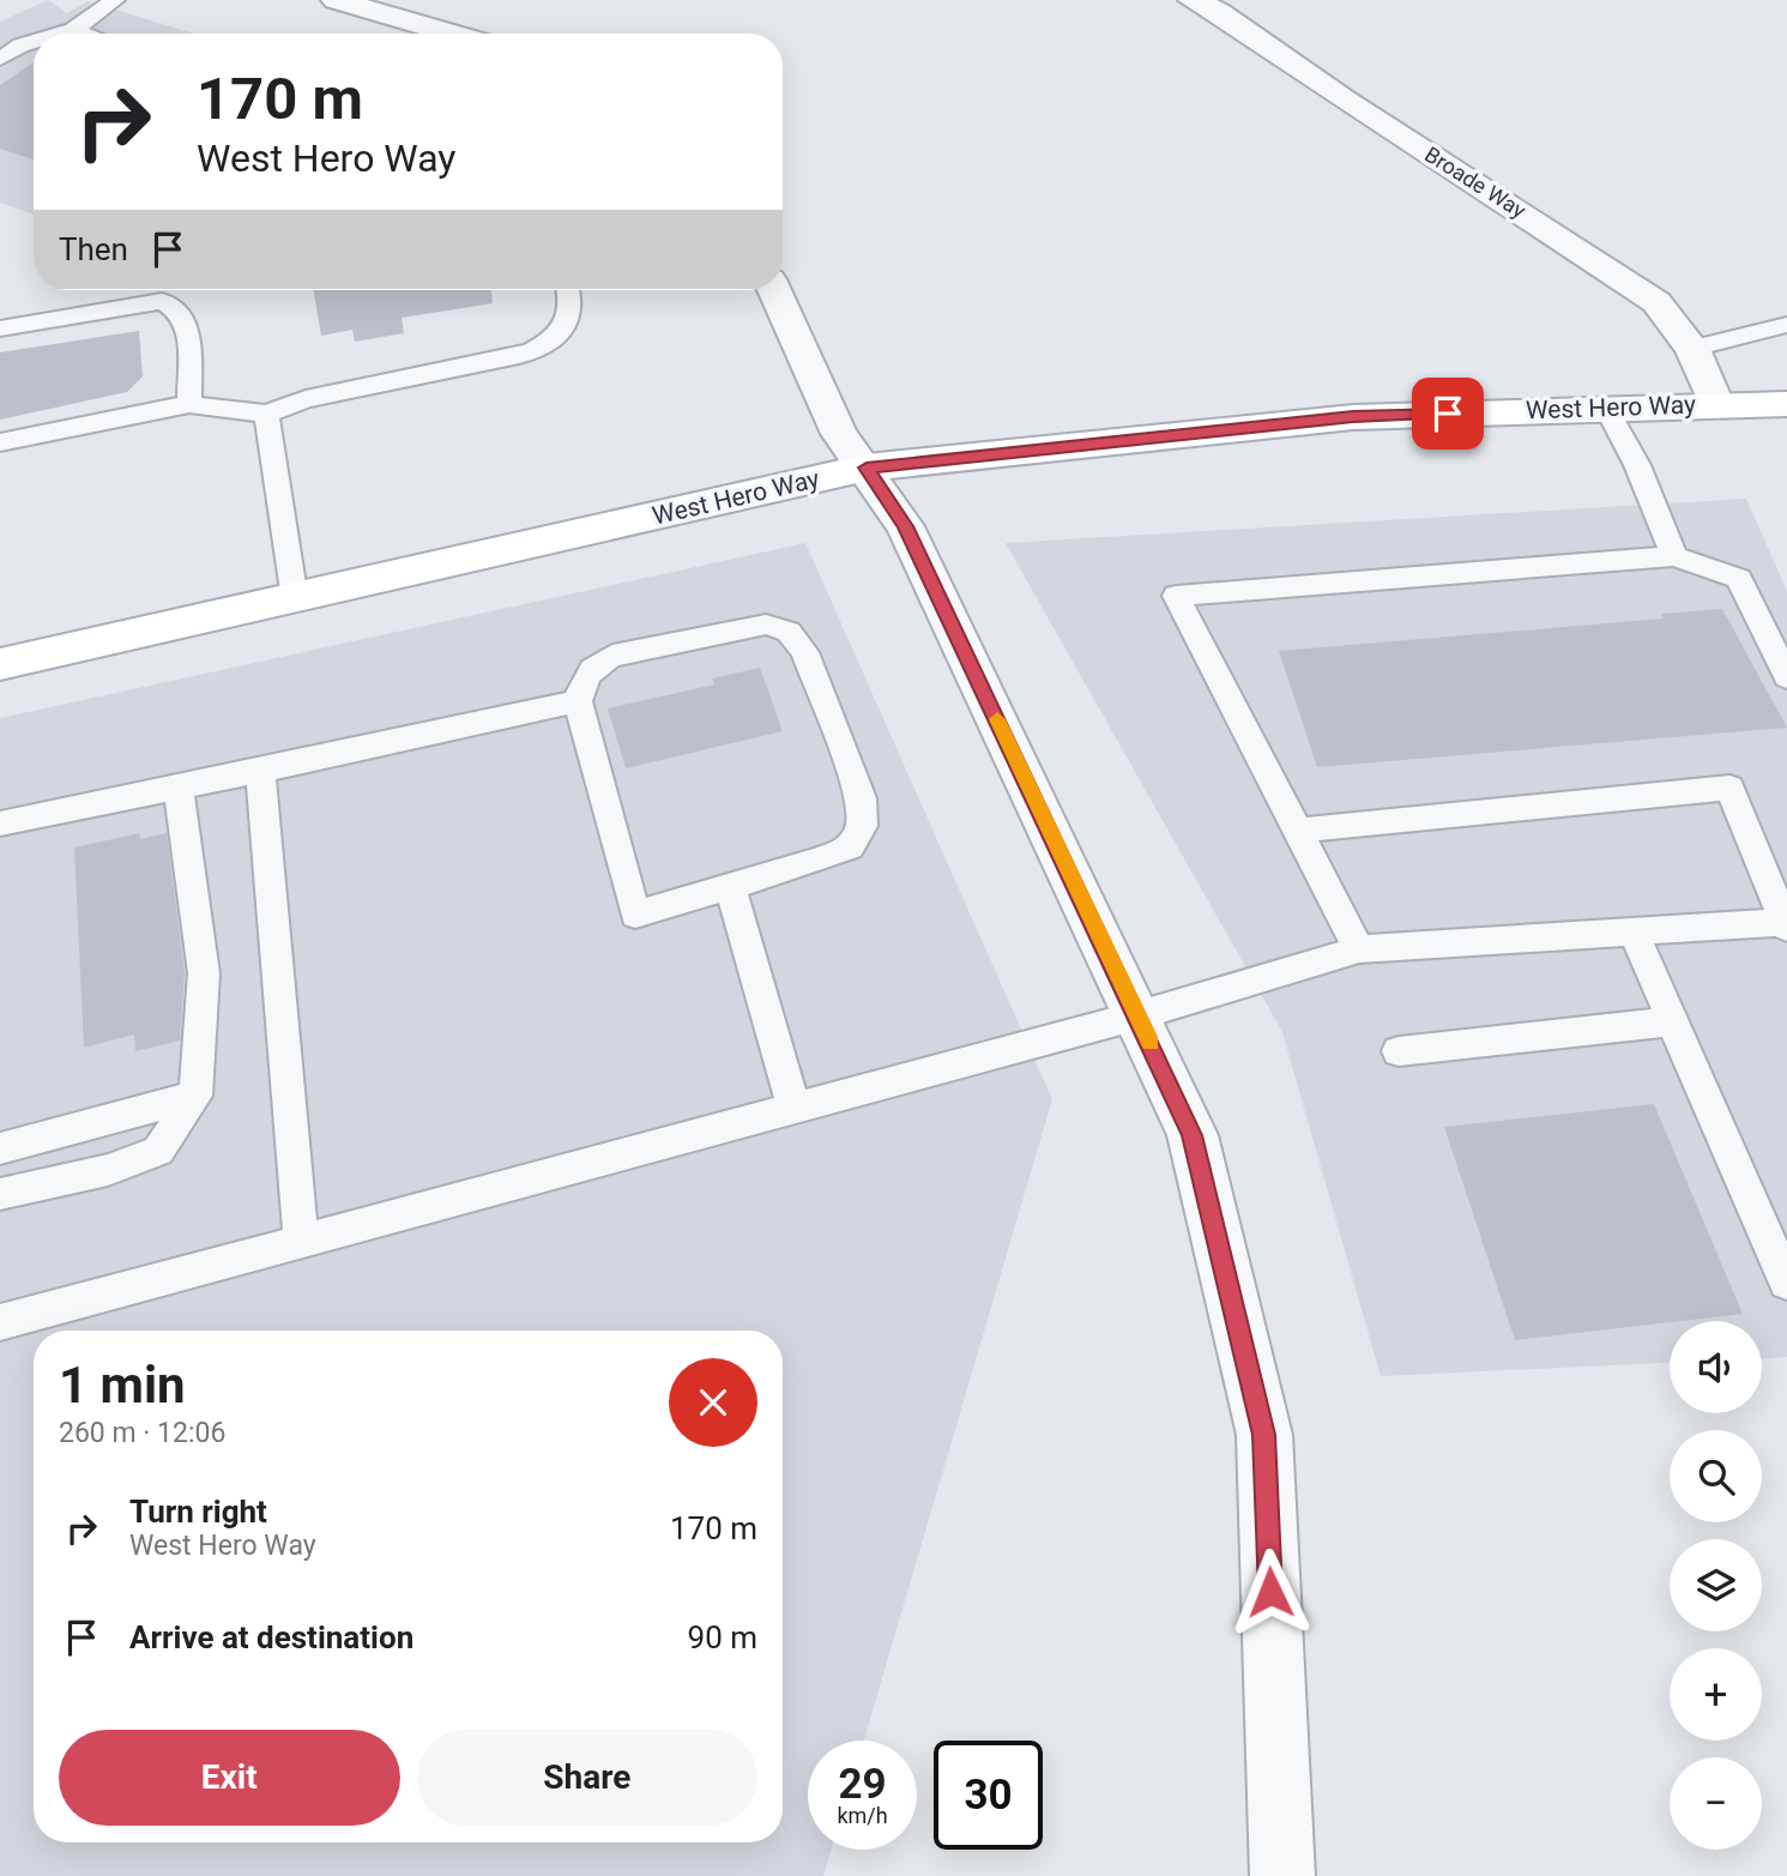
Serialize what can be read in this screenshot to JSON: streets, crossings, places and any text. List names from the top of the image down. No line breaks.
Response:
{"streets":{"main road":["West Hero Way"],"street":["Broade Way"]},"crossings":[["Broade Way","West Hero Way"]],"page":{"turn":["170 m","West Hero Way"],"then":"Then","map_buttons":["+","−"],"heading":["1 min","260 m · 12:06"],"list":[{"name":"Turn right","note":"West Hero Way","value":"170 m"},{"name":"Arrive at destination","value":"90 m"}],"buttons":["Exit","Share"],"speed":"29 km/h","limit":"30"}}
